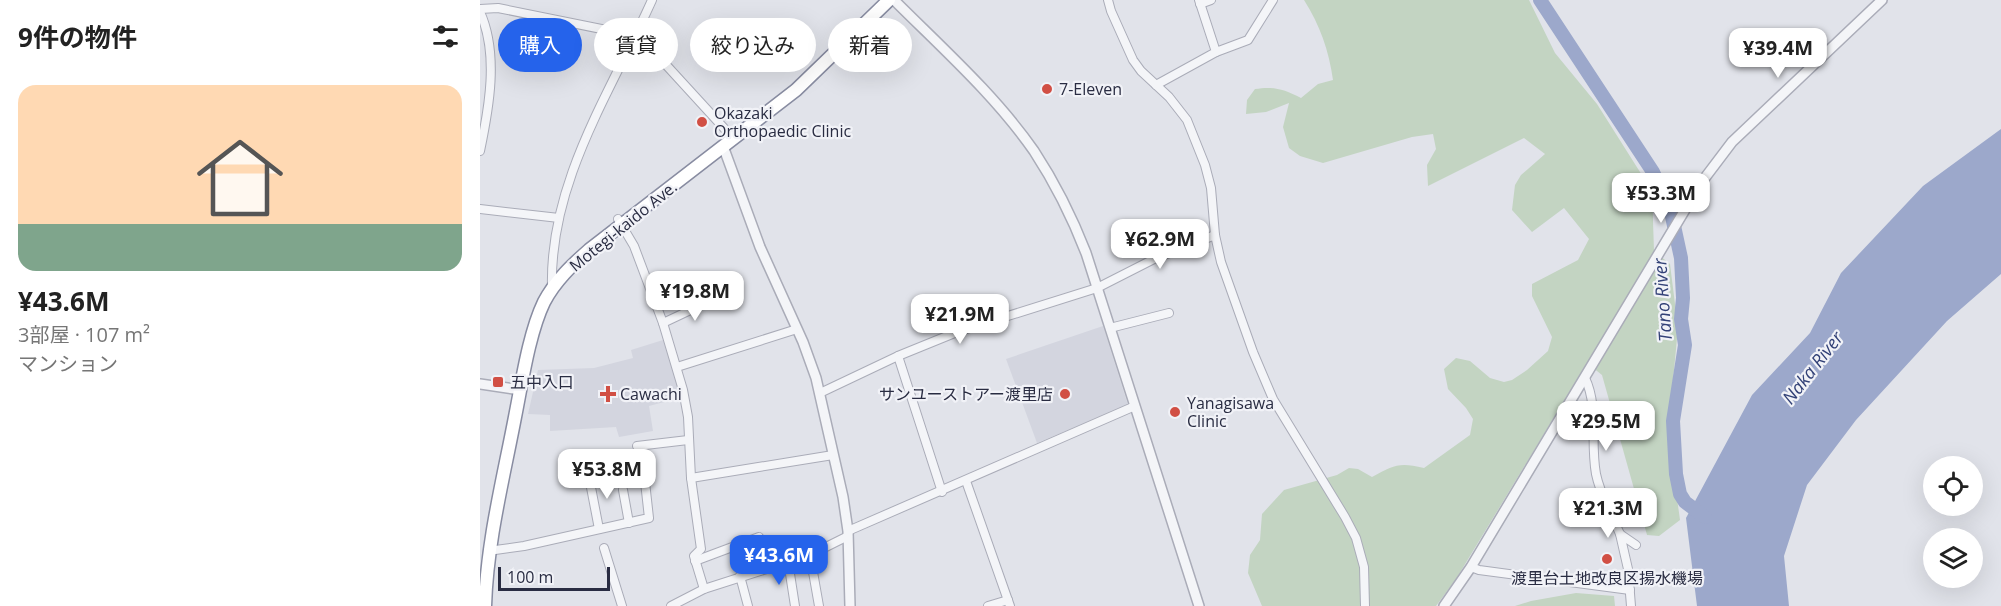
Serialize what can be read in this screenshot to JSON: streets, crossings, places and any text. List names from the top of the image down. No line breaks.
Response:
{"streets":{"highway":["Motegi-kaido Ave."]},"water":["Tano River","Naka River"],"places":{"other":["7-Eleven","Okazaki Orthopaedic Clinic","サンユーストアー渡里店","Yanagisawa Clinic","渡里台土地改良区揚水機場"],"transit":["五中入口"],"health":["Cawachi"]},"scale_bar":"100 m","page":{"heading":"9件の物件","chip":["購入","賃貸","絞り込み","新着"],"price":["¥39.4M","¥53.3M","¥62.9M","¥19.8M","¥21.9M","¥29.5M","¥53.8M","¥21.3M","¥43.6M"],"list":[{"name":"¥43.6M","note":"3部屋 · 107 m² · マンション"}],"scale":"100 m"}}
